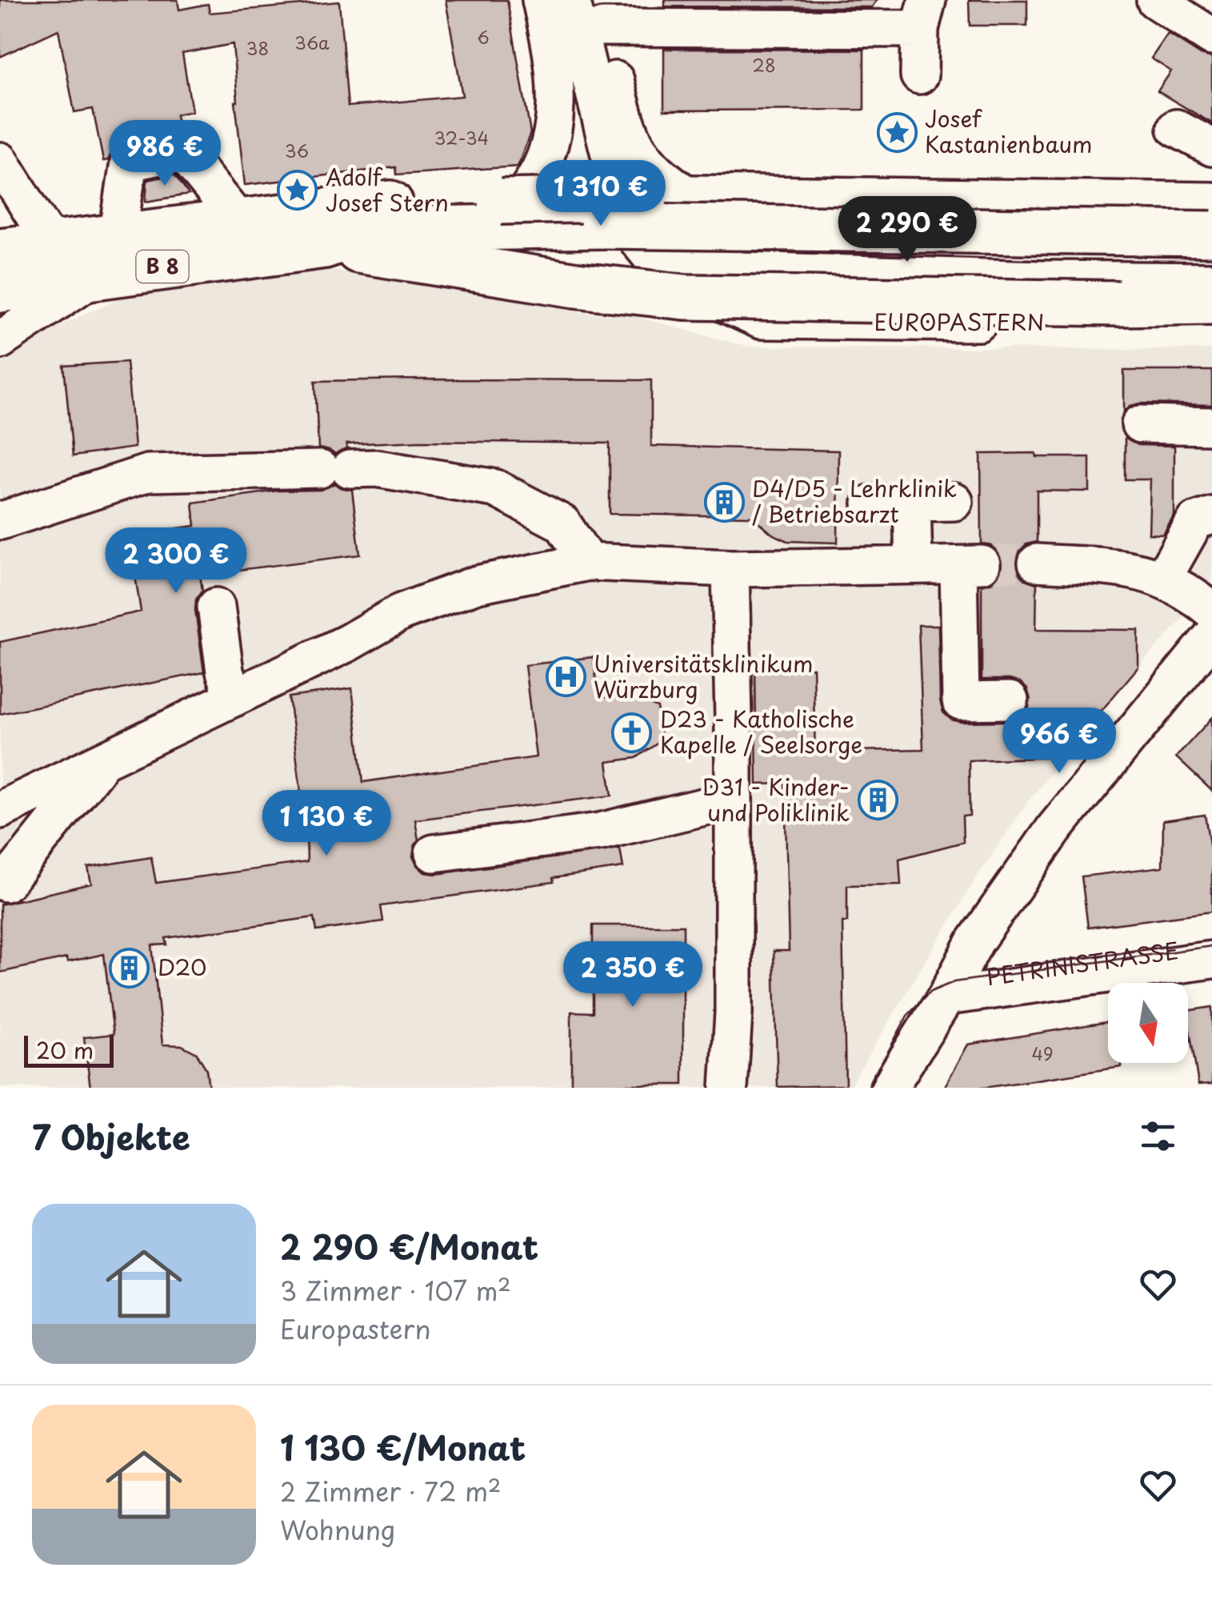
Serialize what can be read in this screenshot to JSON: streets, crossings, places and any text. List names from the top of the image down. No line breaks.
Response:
{"streets":{"main road":["B 8","EUROPASTERN"],"street":["PETRINISTRASSE"]},"crossings":[["B 8","EUROPASTERN"]],"places":{"place":["Josef Kastanienbaum","Adolf Josef Stern"],"building":["D4/D5 - Lehrklinik / Betriebsarzt","D31 - Kinder- und Poliklinik","D20"],"hospital":["Universitätsklinikum Würzburg"],"church":["D23 - Katholische Kapelle / Seelsorge"]},"house_numbers":["6","36a","38","28","32-34","36","49"],"scale_bar":"20 m","north":"bottom","page":{"price":["986 €","1 310 €","2 290 €","2 300 €","966 €","1 130 €","2 350 €"],"scale":"20 m","heading":"7 Objekte","list":[{"name":"2 290 €/Monat","note":"3 Zimmer · 107 m² · Europastern"},{"name":"1 130 €/Monat","note":"2 Zimmer · 72 m² · Wohnung"}]}}
